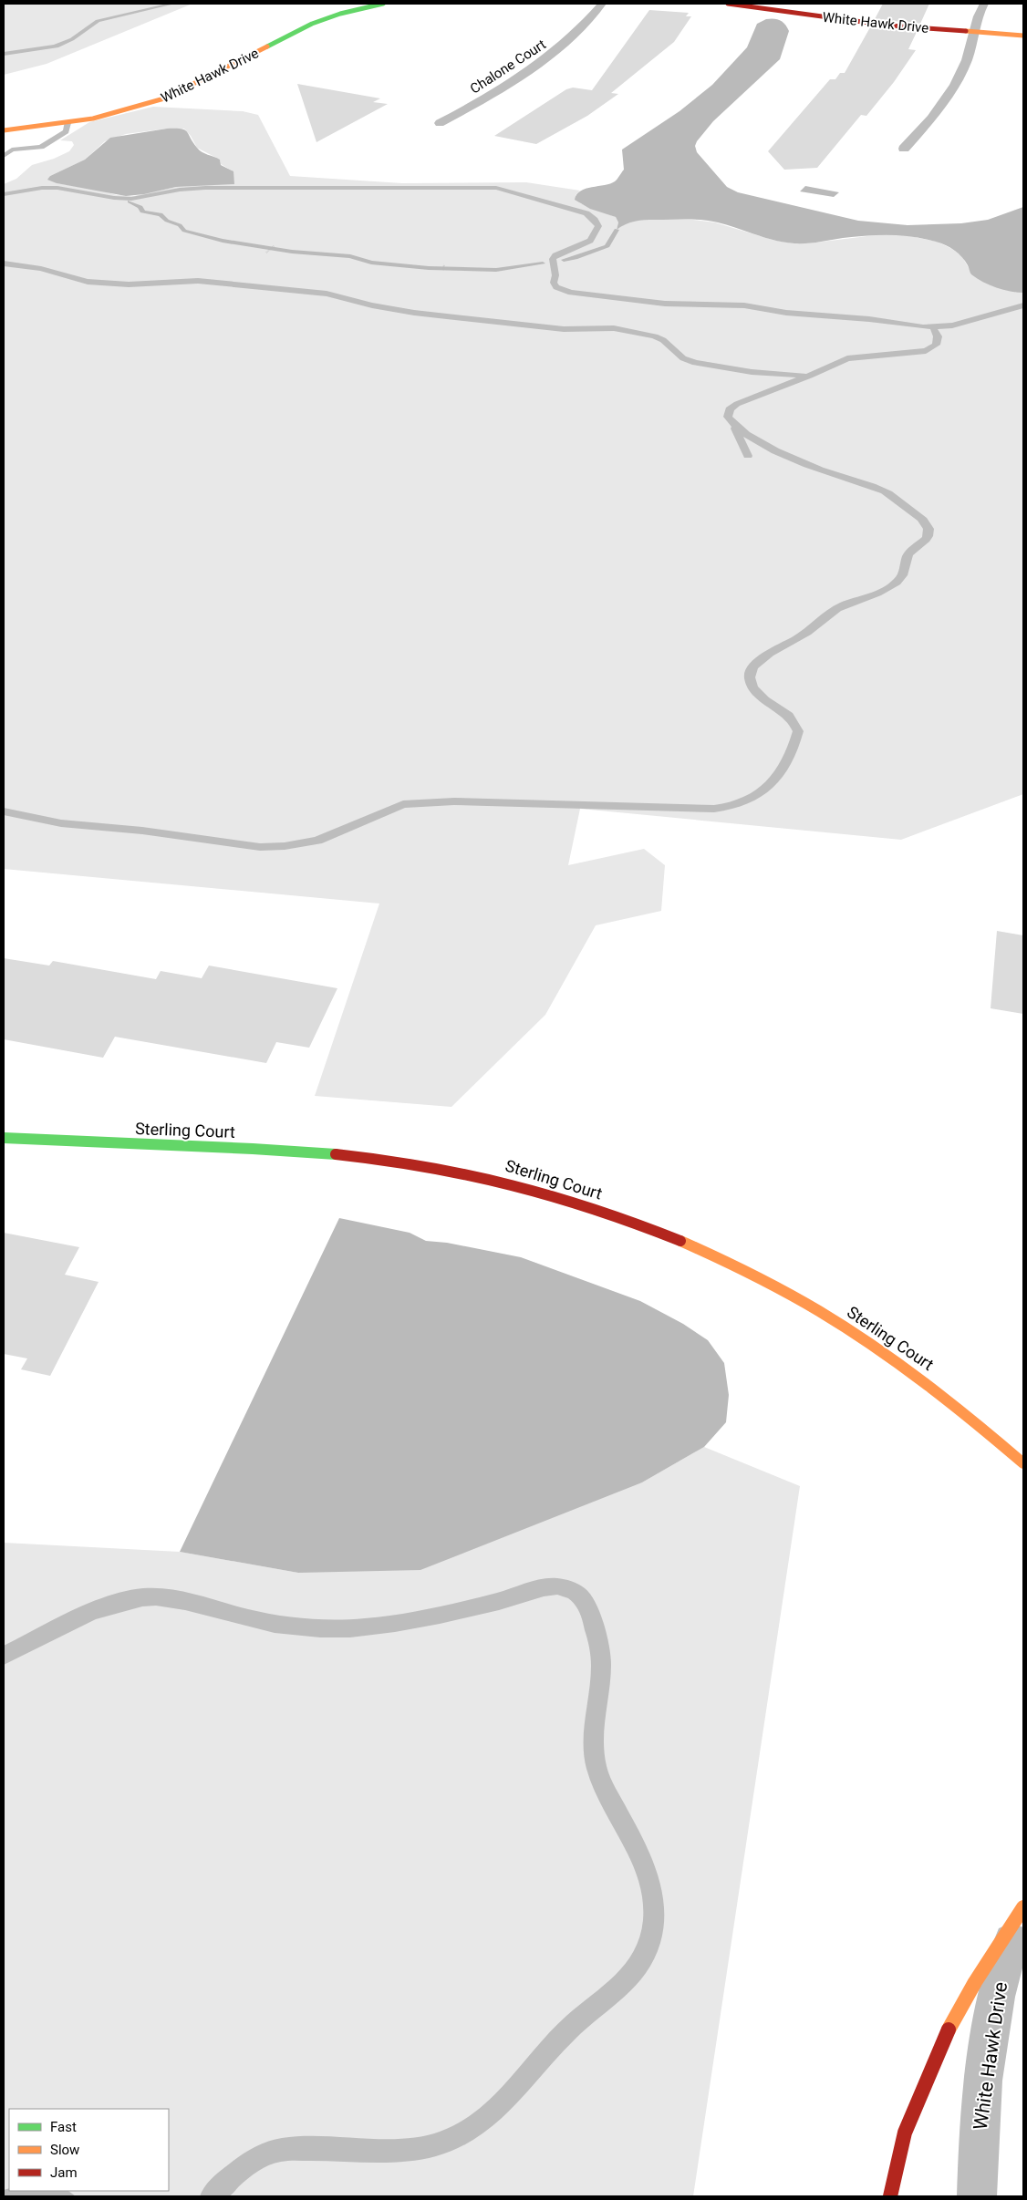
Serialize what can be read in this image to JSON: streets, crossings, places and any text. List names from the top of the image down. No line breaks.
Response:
{"streets":{"street":["White Hawk Drive","Chalone Court","Sterling Court"]},"legend":["Fast","Slow","Jam"]}
